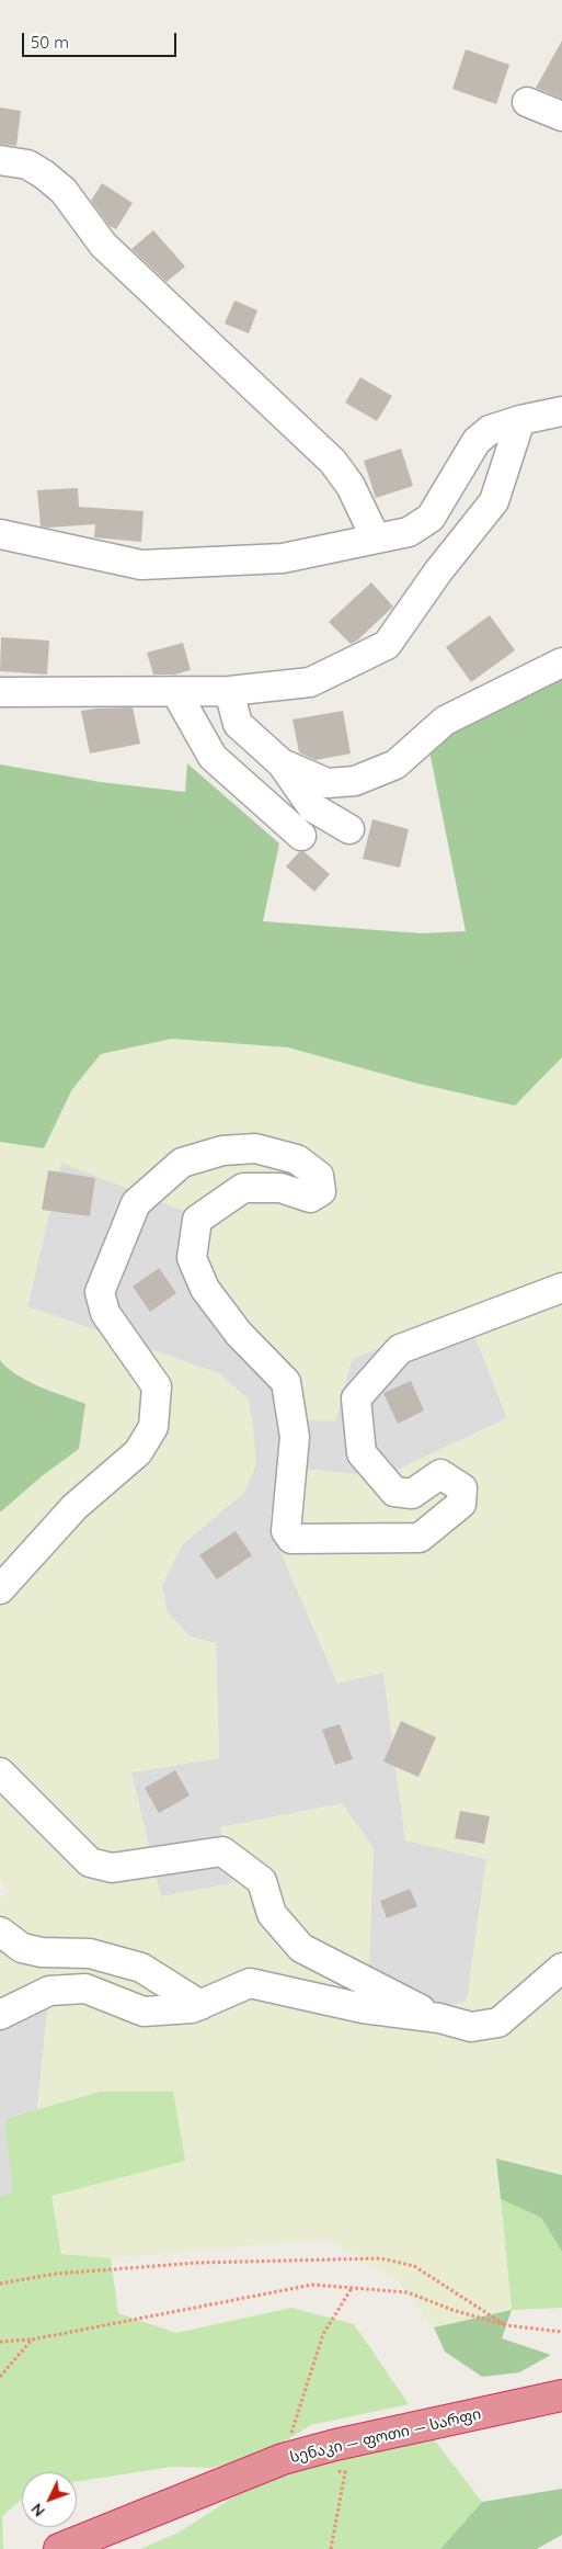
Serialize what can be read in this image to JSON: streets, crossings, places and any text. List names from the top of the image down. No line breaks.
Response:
{"streets":{"highway":["სენაკი — ფოთი — სარფი"]},"scale_bar":"50 m","north":"bottom left"}
